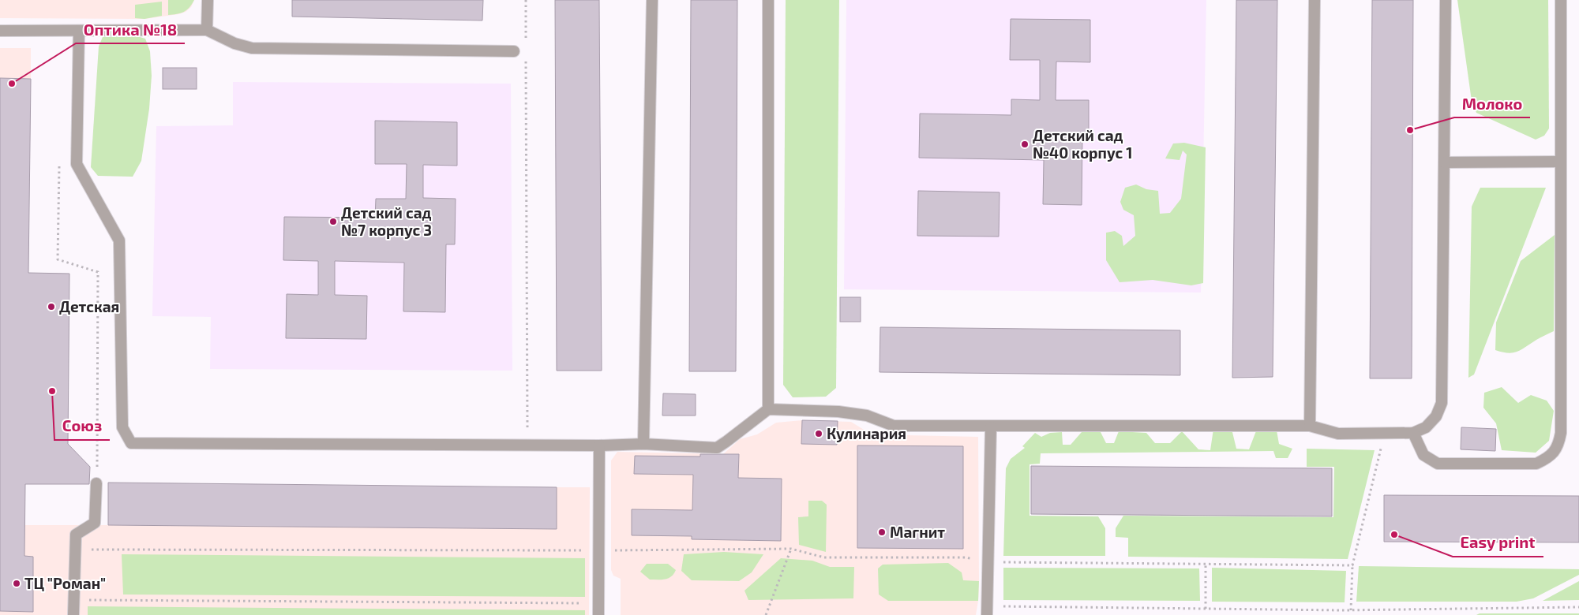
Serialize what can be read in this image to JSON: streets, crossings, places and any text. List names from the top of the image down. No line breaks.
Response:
{"places":["Оптика №18","Молоко","Детский сад №40 корпус 1","Детский сад №7 корпус 3","Детская","Союз","Кулинария","Магнит","Easy print","ТЦ \"Роман\""]}
